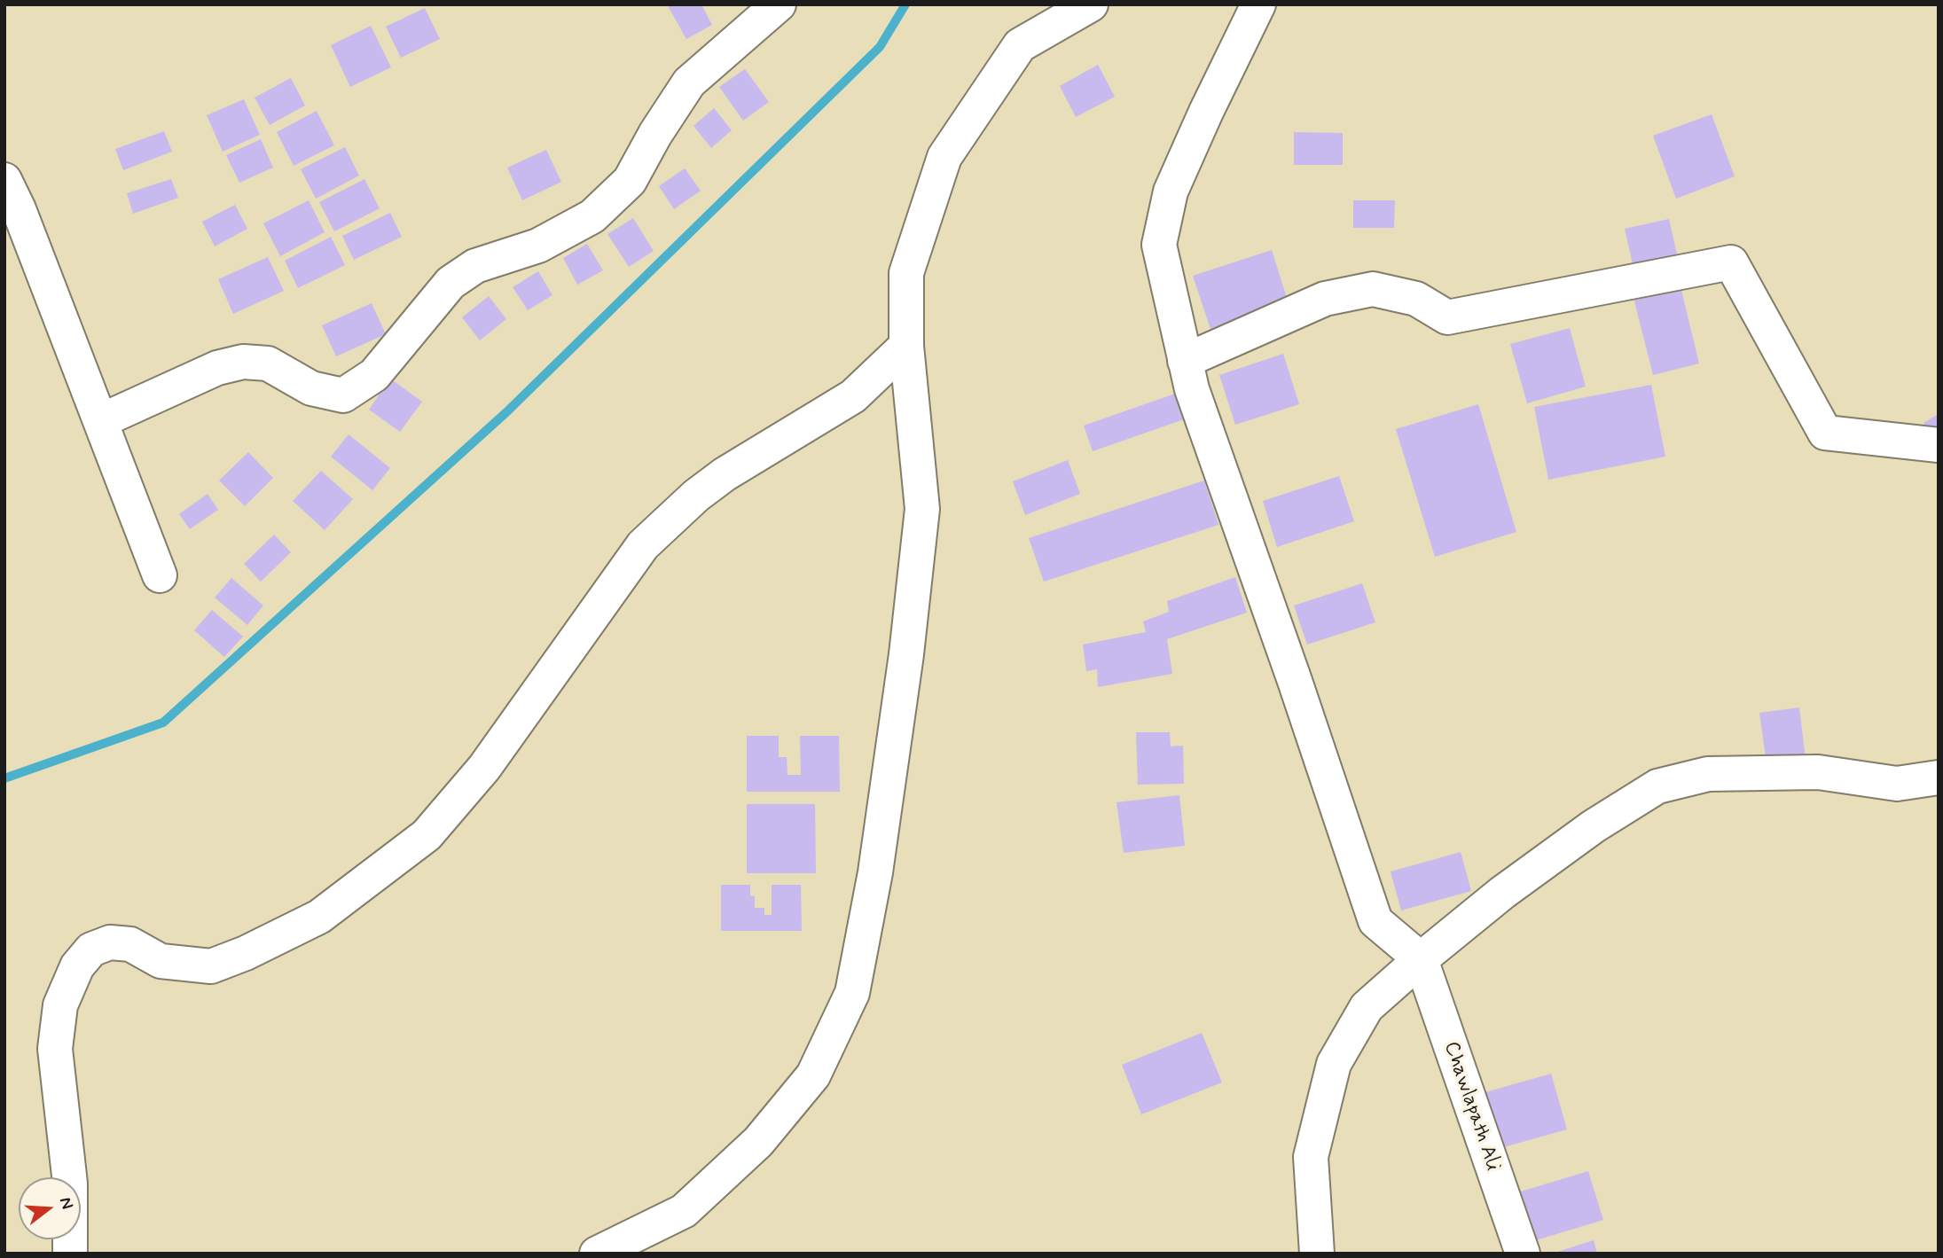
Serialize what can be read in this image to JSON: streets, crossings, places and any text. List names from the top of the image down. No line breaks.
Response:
{"streets":{"street":["Chawlapath Ali"]},"north":"right"}
